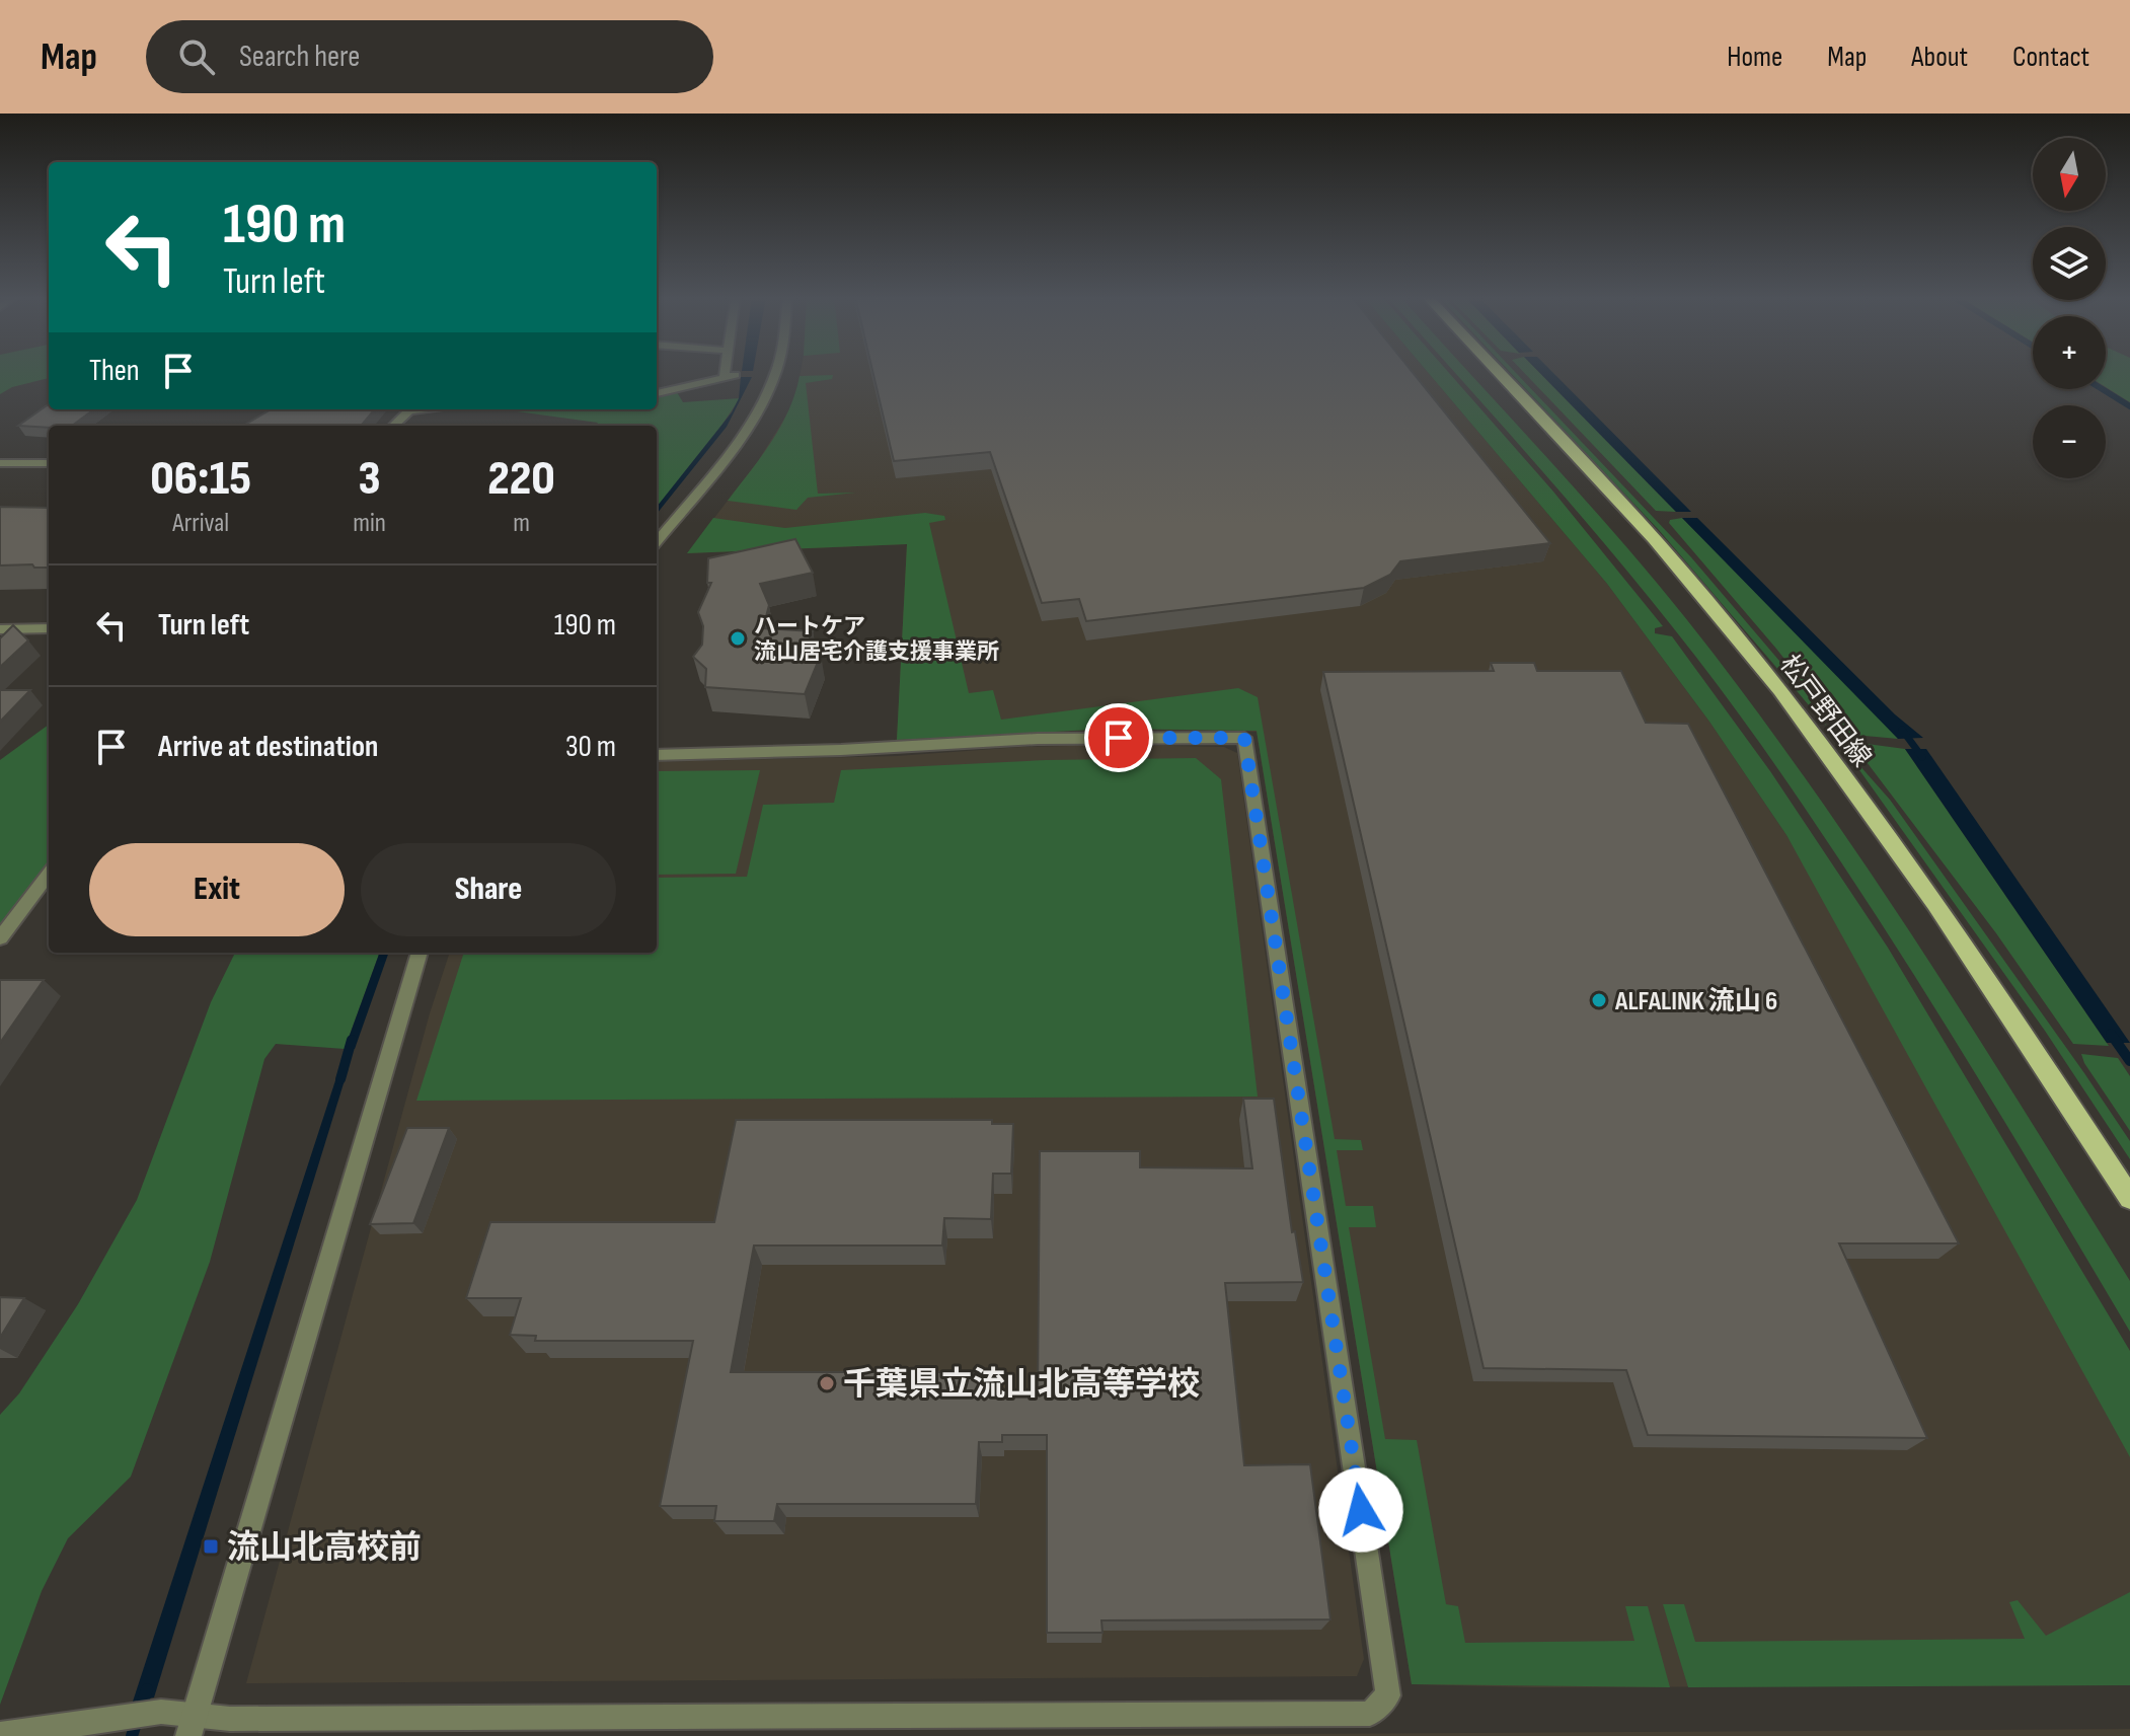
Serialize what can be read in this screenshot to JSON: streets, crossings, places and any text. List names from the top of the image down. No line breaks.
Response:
{"streets":{"main road":["松戸野田線"]},"places":{"other":["ハートケア 流山居宅介護支援事業所","ALFALINK 流山 6","千葉県立流山北高等学校"],"transit":["流山北高校前"]},"north":"bottom","page":{"header":"Map","search":"Search here","nav":["Home","Map","About","Contact"],"map_buttons":["+","−"],"turn":["190 m","Turn left"],"then":"Then","eta":["06:15","Arrival","3","min","220","m"],"list":[{"name":"Turn left","value":"190 m"},{"name":"Arrive at destination","value":"30 m"}],"buttons":["Exit","Share"]}}
